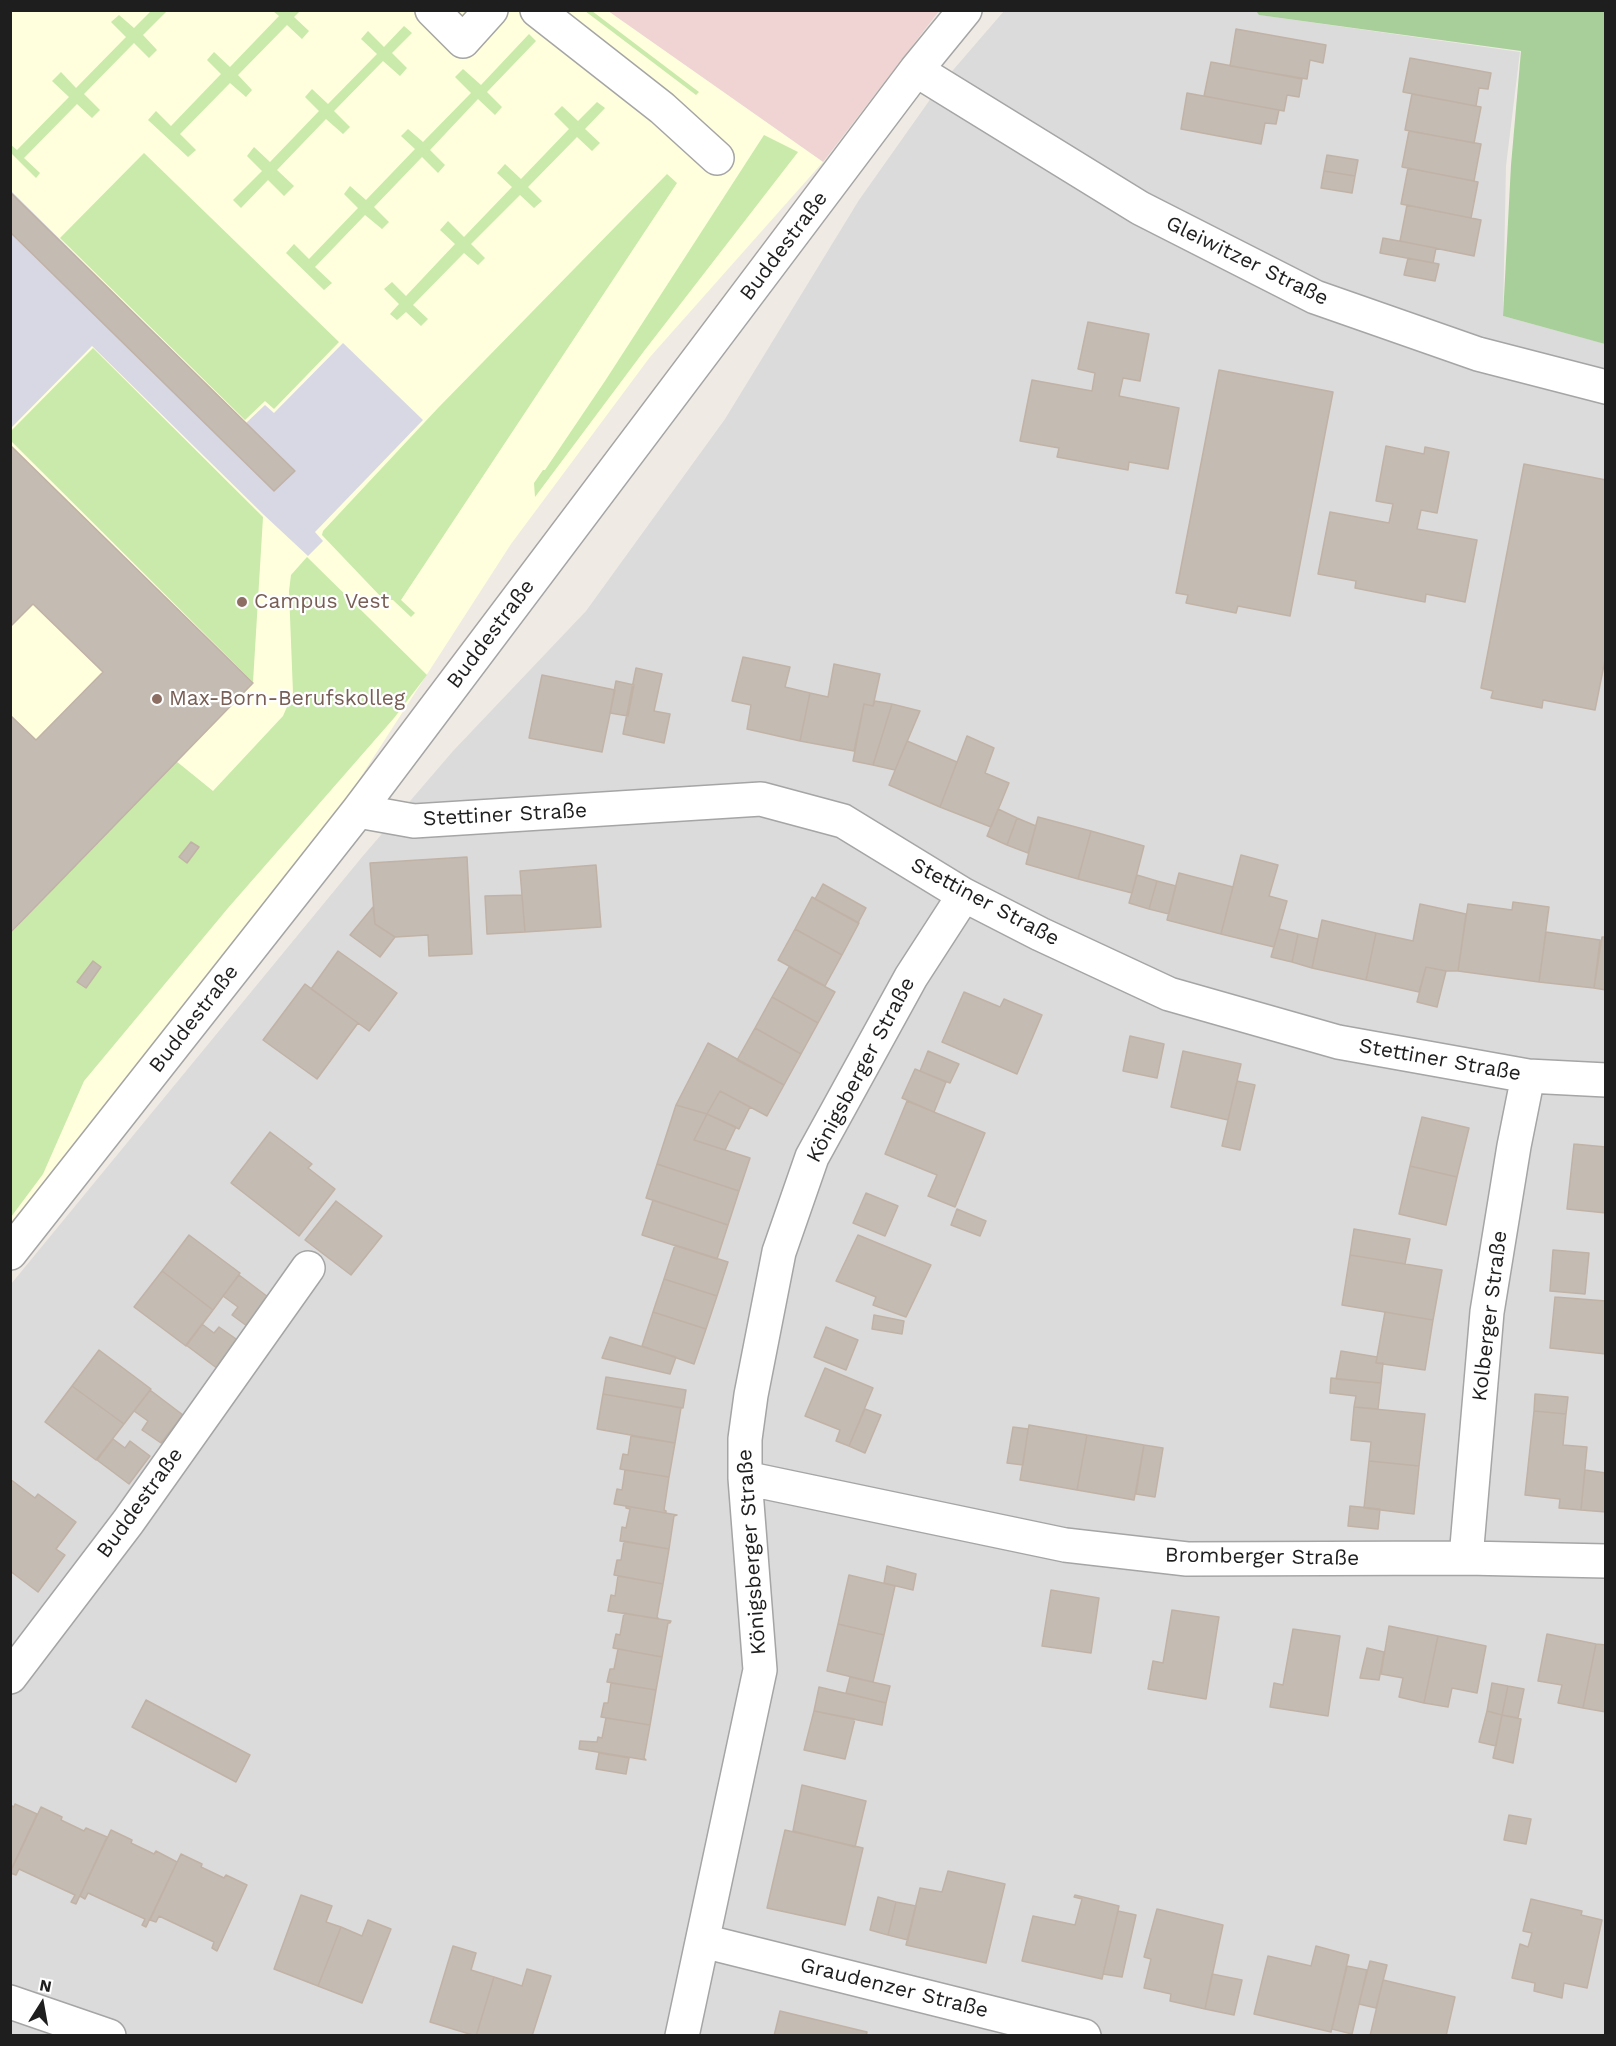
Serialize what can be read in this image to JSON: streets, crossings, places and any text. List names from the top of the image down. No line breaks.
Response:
{"streets":{"street":["Buddestraße","Gleiwitzer Straße","Stettiner Straße","Königsberger Straße","Kolberger Straße","Bromberger Straße","Graudenzer Straße"]},"crossings":[["Buddestraße","Gleiwitzer Straße"],["Buddestraße","Stettiner Straße"],["Stettiner Straße","Königsberger Straße"],["Stettiner Straße","Kolberger Straße"],["Königsberger Straße","Bromberger Straße"],["Königsberger Straße","Graudenzer Straße"],["Kolberger Straße","Bromberger Straße"]],"places":["Campus Vest","Max-Born-Berufskolleg"],"north":"top"}
